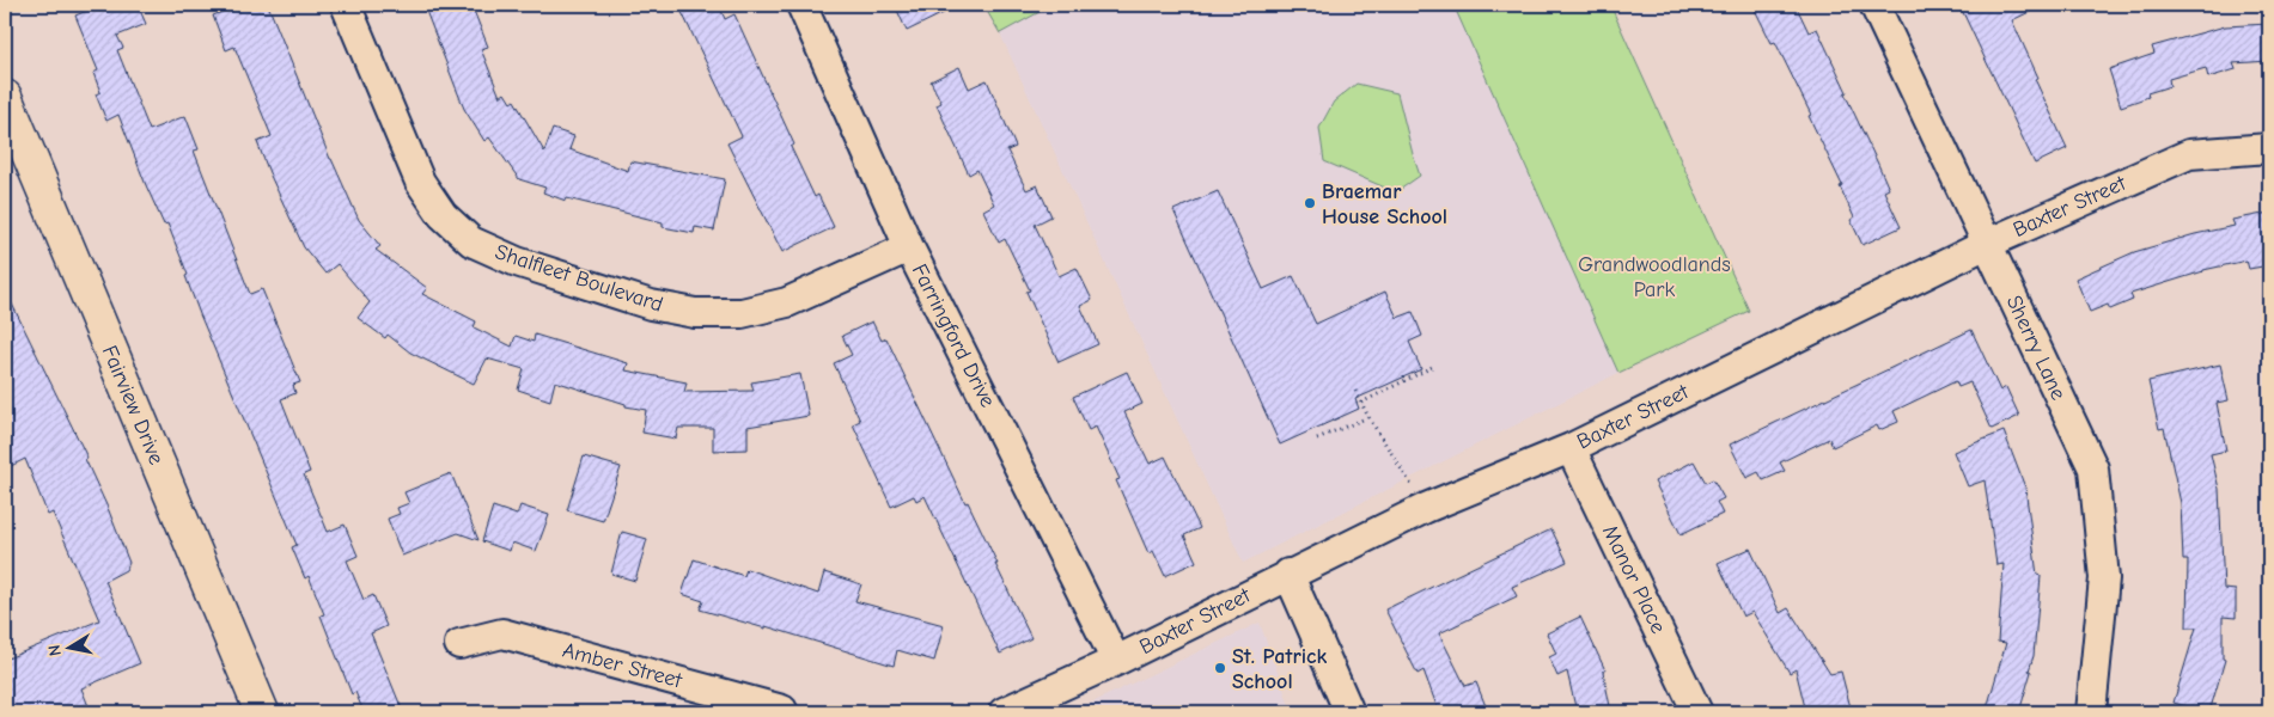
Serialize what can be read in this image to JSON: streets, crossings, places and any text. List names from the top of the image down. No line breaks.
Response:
{"streets":{"main road":["Fairview Drive"],"street":["Baxter Street","Shalfleet Boulevard","Farringford Drive","Sherry Lane","Manor Place","Amber Street"]},"crossings":[["Baxter Street","Farringford Drive"],["Baxter Street","Sherry Lane"],["Baxter Street","Manor Place"],["Shalfleet Boulevard","Farringford Drive"]],"parks":["Grandwoodlands Park"],"places":["Braemar House School","St. Patrick School"],"north":"left"}
